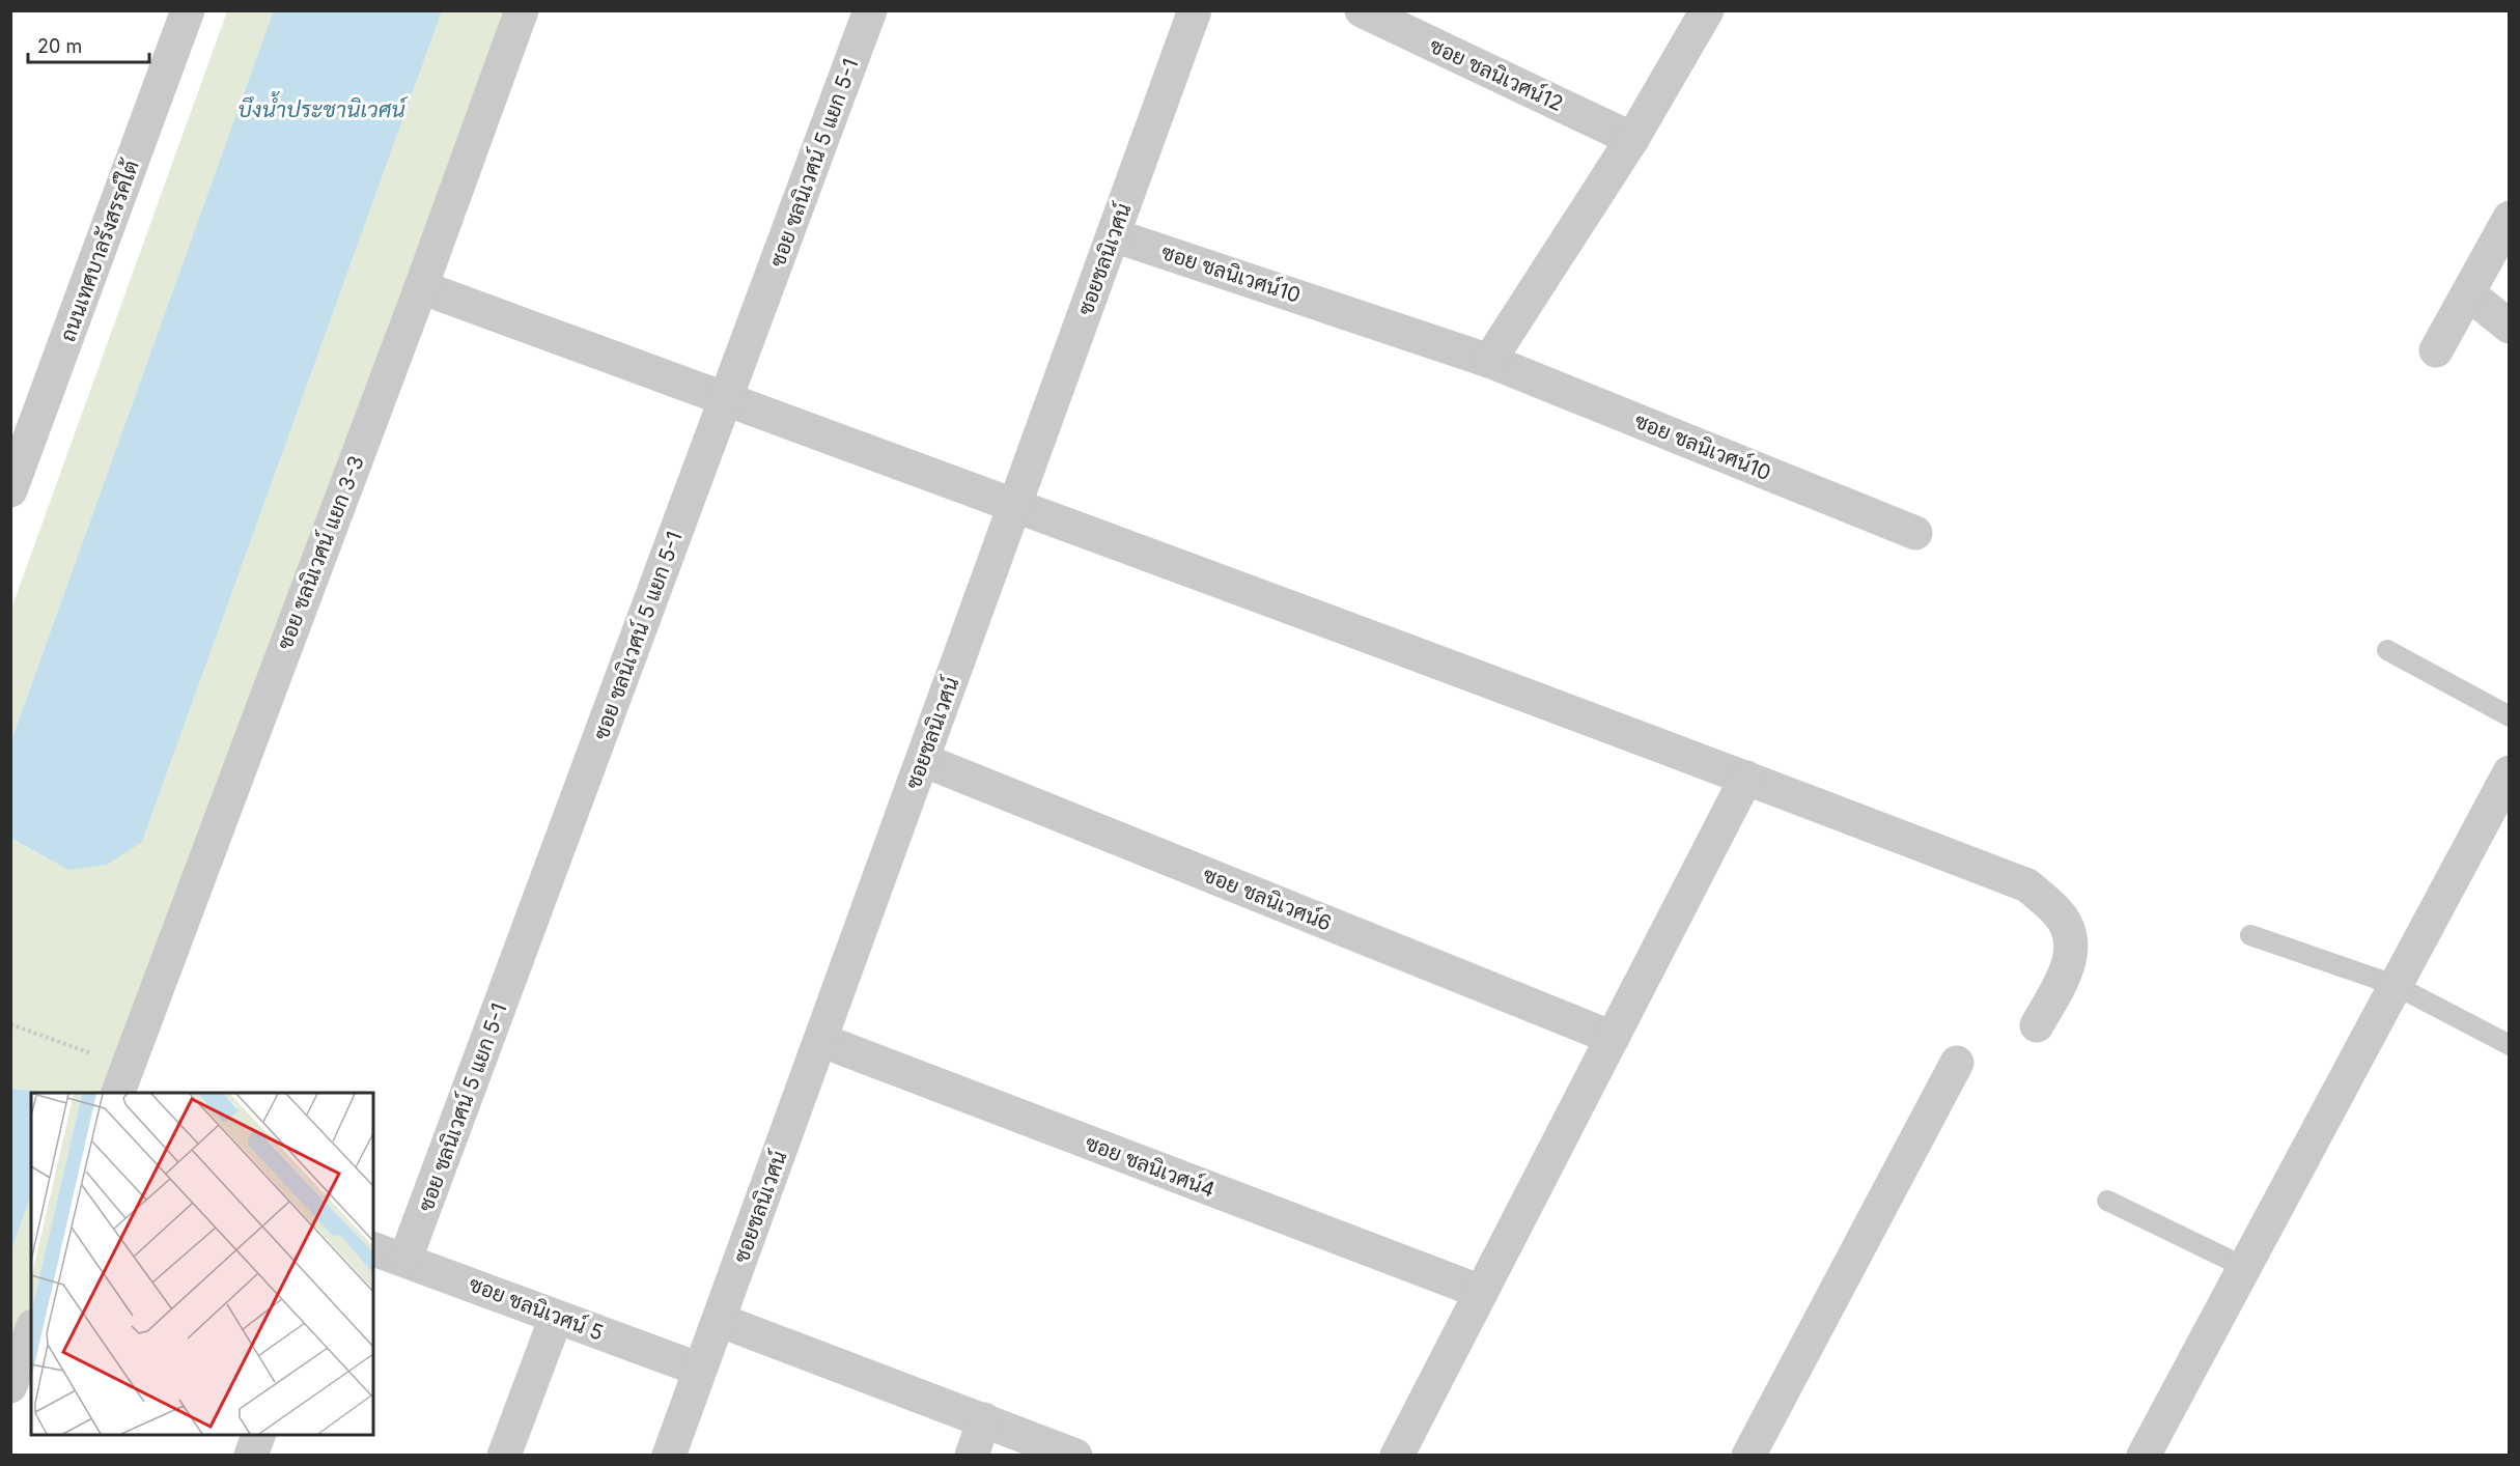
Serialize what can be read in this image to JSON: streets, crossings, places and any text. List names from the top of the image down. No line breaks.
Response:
{"streets":{"street":["ซอย ชลนิเวศน์12","ซอย ชลนิเวศน์ 5 แยก 5-1","ถนนเทศบาลรังสรรค์ใต้","ซอยชลนิเวศน์","ซอย ชลนิเวศน์10","ซอย ชลนิเวศน์ แยก 3-3","ซอย ชลนิเวศน์6","ซอย ชลนิเวศน์4","ซอย ชลนิเวศน์ 5"]},"crossings":[["ซอย ชลนิเวศน์ 5 แยก 5-1","ซอย ชลนิเวศน์ 5"],["ซอยชลนิเวศน์","ซอย ชลนิเวศน์10"],["ซอยชลนิเวศน์","ซอย ชลนิเวศน์6"],["ซอยชลนิเวศน์","ซอย ชลนิเวศน์4"],["ซอยชลนิเวศน์","ซอย ชลนิเวศน์ 5"]],"water":["บึงน้ำประชานิเวศน์"],"scale_bar":"20 m"}
